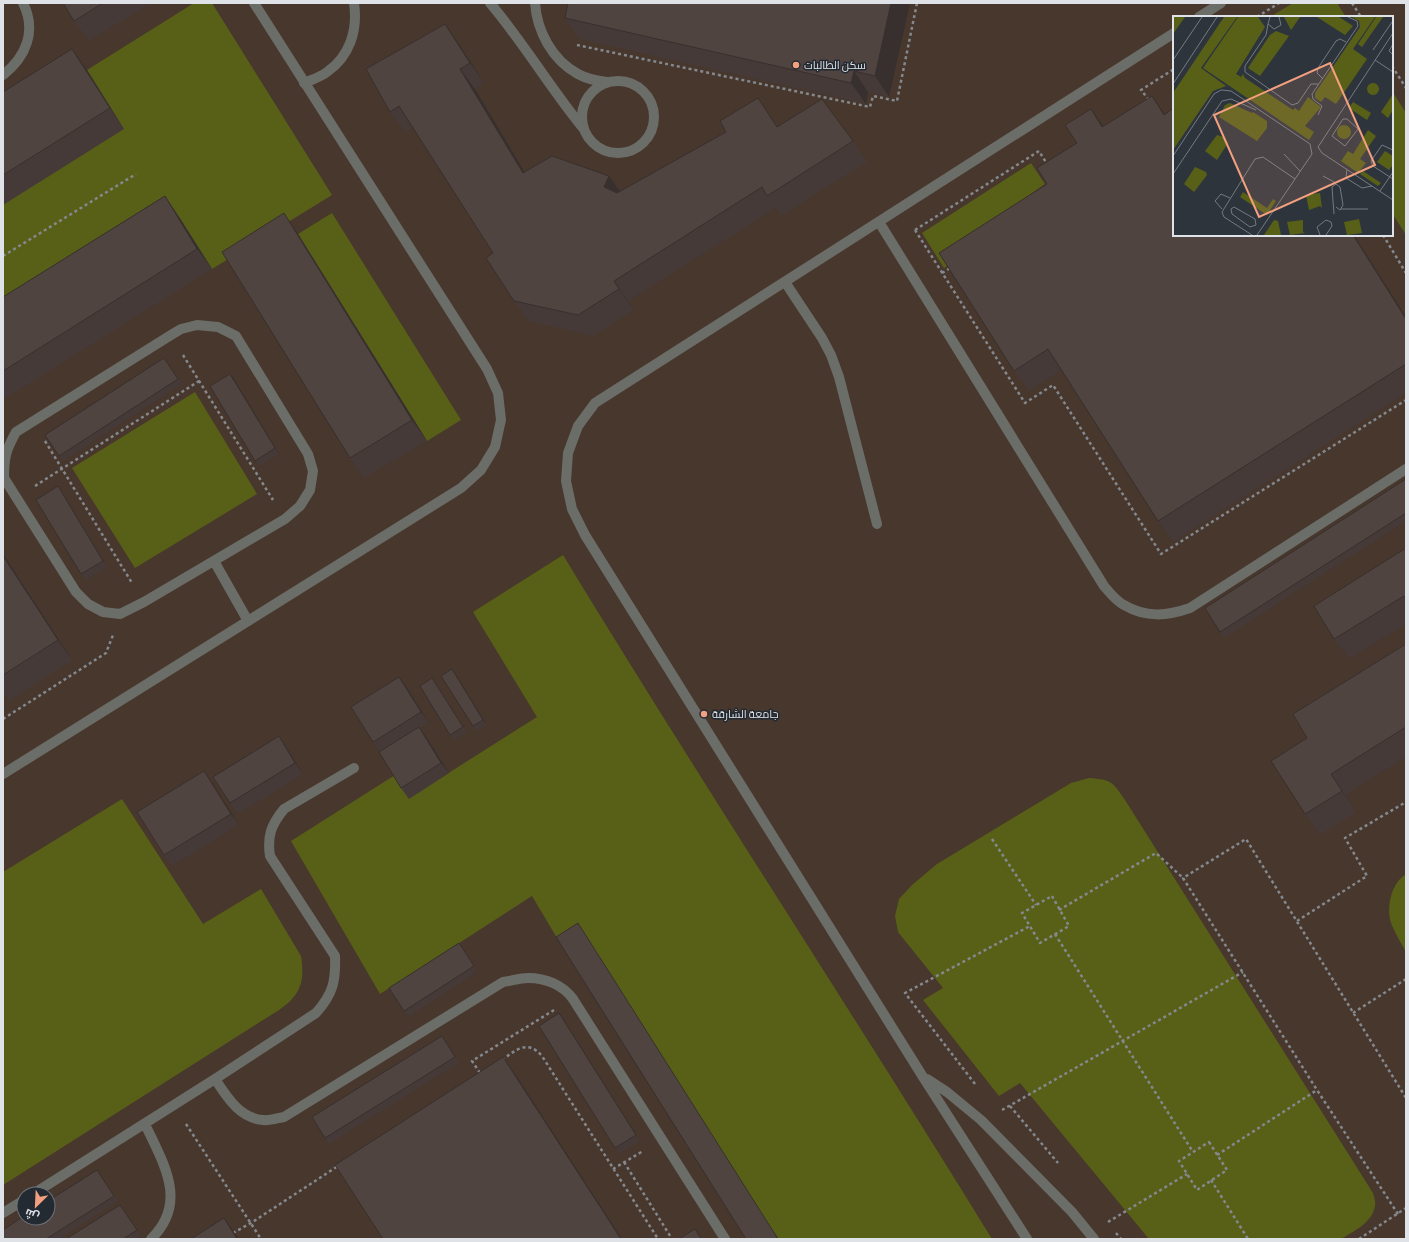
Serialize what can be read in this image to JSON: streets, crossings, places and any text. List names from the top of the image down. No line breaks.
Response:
{"places":["سكن الطالبات","جامعة الشارقة"],"north":"bottom left"}
